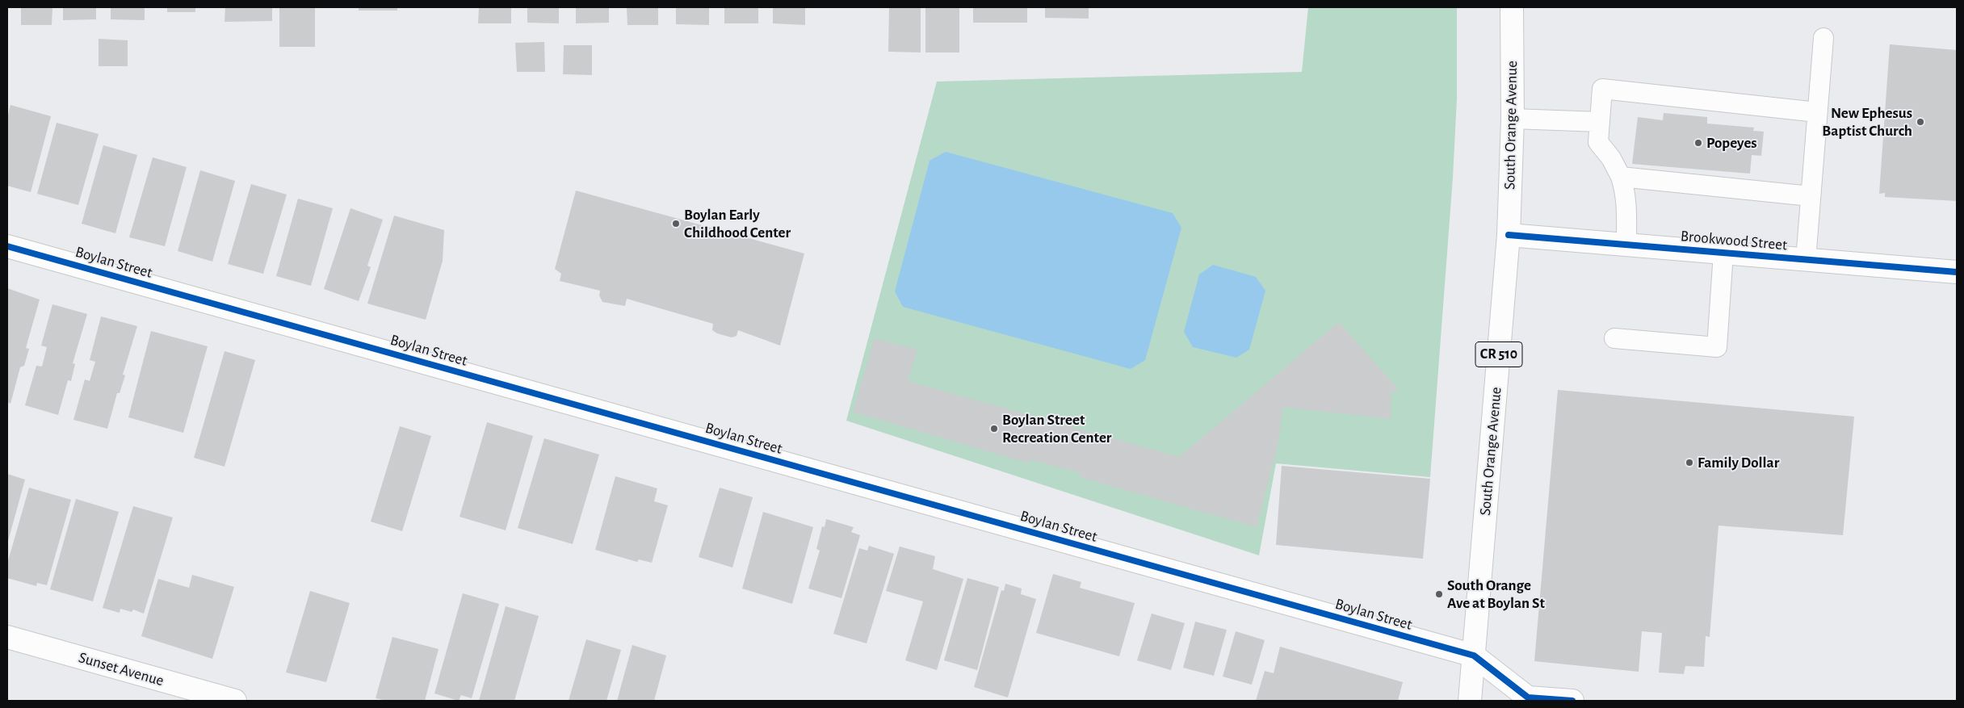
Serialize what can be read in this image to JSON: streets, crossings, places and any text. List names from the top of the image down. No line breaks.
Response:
{"streets":{"street":["South Orange Avenue","Brookwood Street","Boylan Street","CR 510","Sunset Avenue"]},"crossings":[["South Orange Avenue","Brookwood Street"],["South Orange Avenue","Boylan Street"]],"places":["New Ephesus Baptist Church","Popeyes","Boylan Early Childhood Center","Boylan Street Recreation Center","Family Dollar","South Orange Ave at Boylan St"]}
